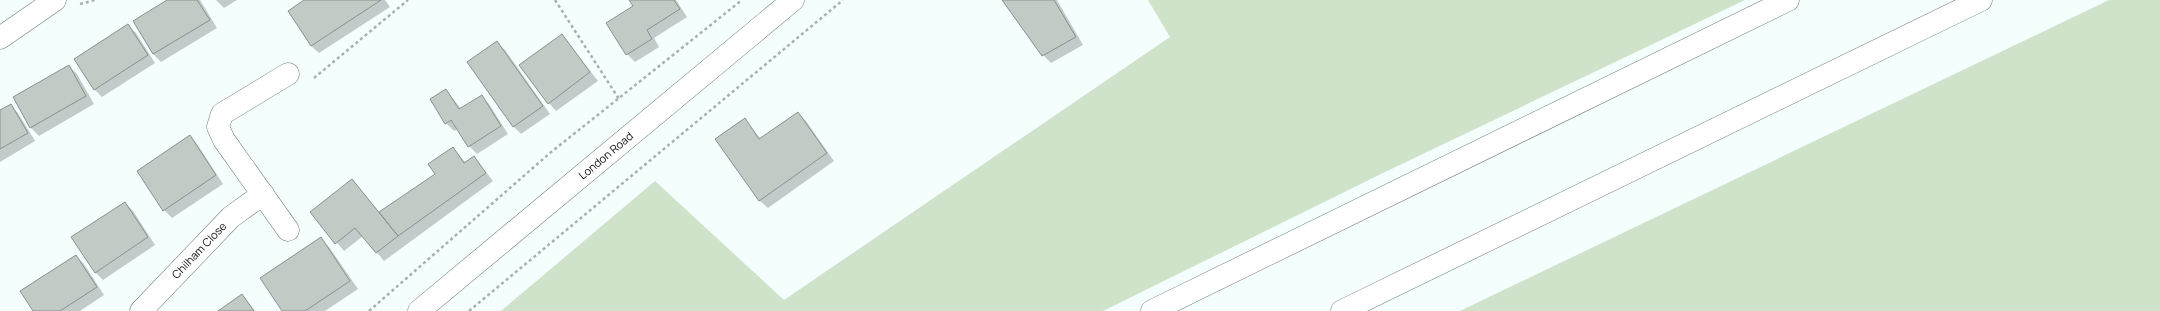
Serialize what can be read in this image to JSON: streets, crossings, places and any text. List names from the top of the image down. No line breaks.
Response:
{"streets":{"main road":["London Road","Chilham Close"]}}
